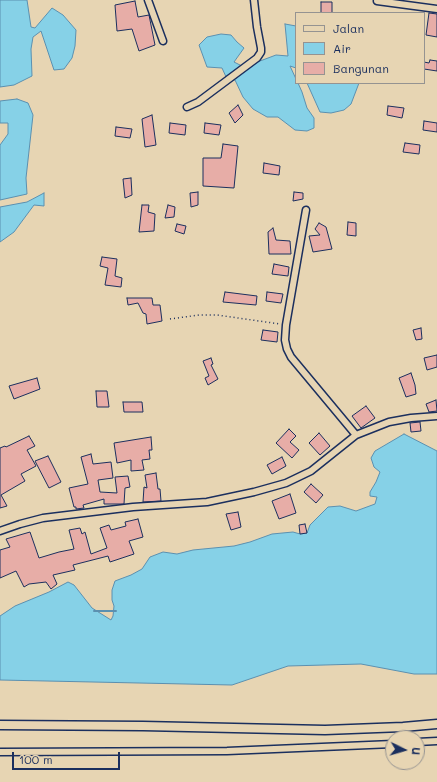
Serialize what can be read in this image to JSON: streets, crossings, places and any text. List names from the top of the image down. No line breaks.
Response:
{"legend":["Jalan","Air","Bangunan"],"scale_bar":"100 m","north":"right"}
